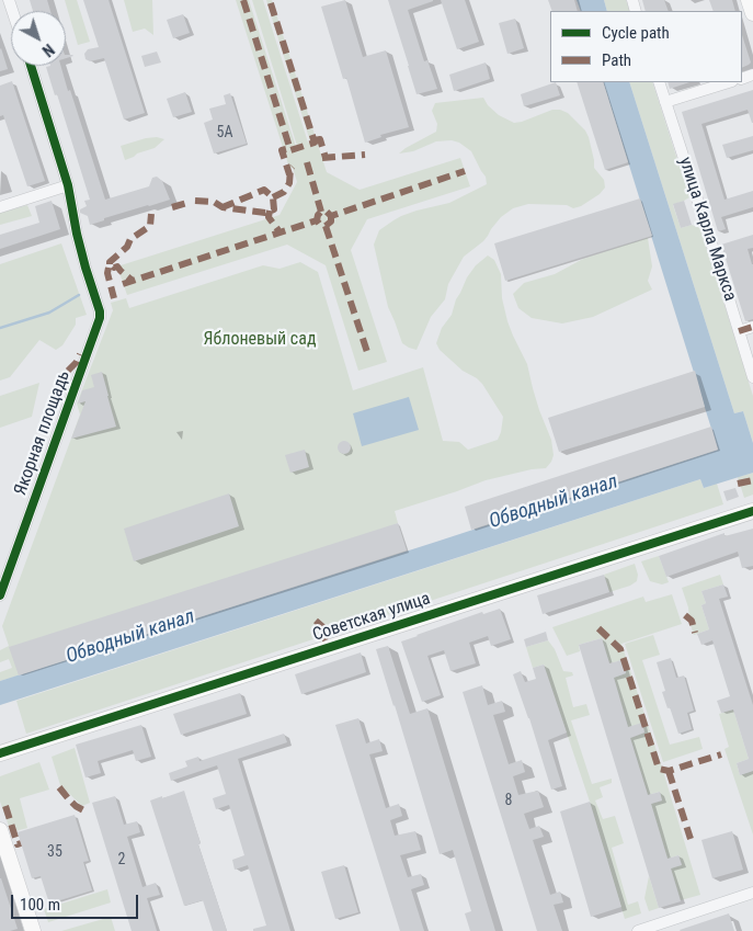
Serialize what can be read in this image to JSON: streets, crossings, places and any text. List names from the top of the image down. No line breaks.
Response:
{"streets":{"street":["улица Карла Маркса","Якорная площадь","Советская улица"]},"water":["Обводный канал"],"parks":["Яблоневый сад"],"house_numbers":["5А","8","35","2"],"legend":["Cycle path","Path"],"scale_bar":"100 m","north":"bottom right"}
